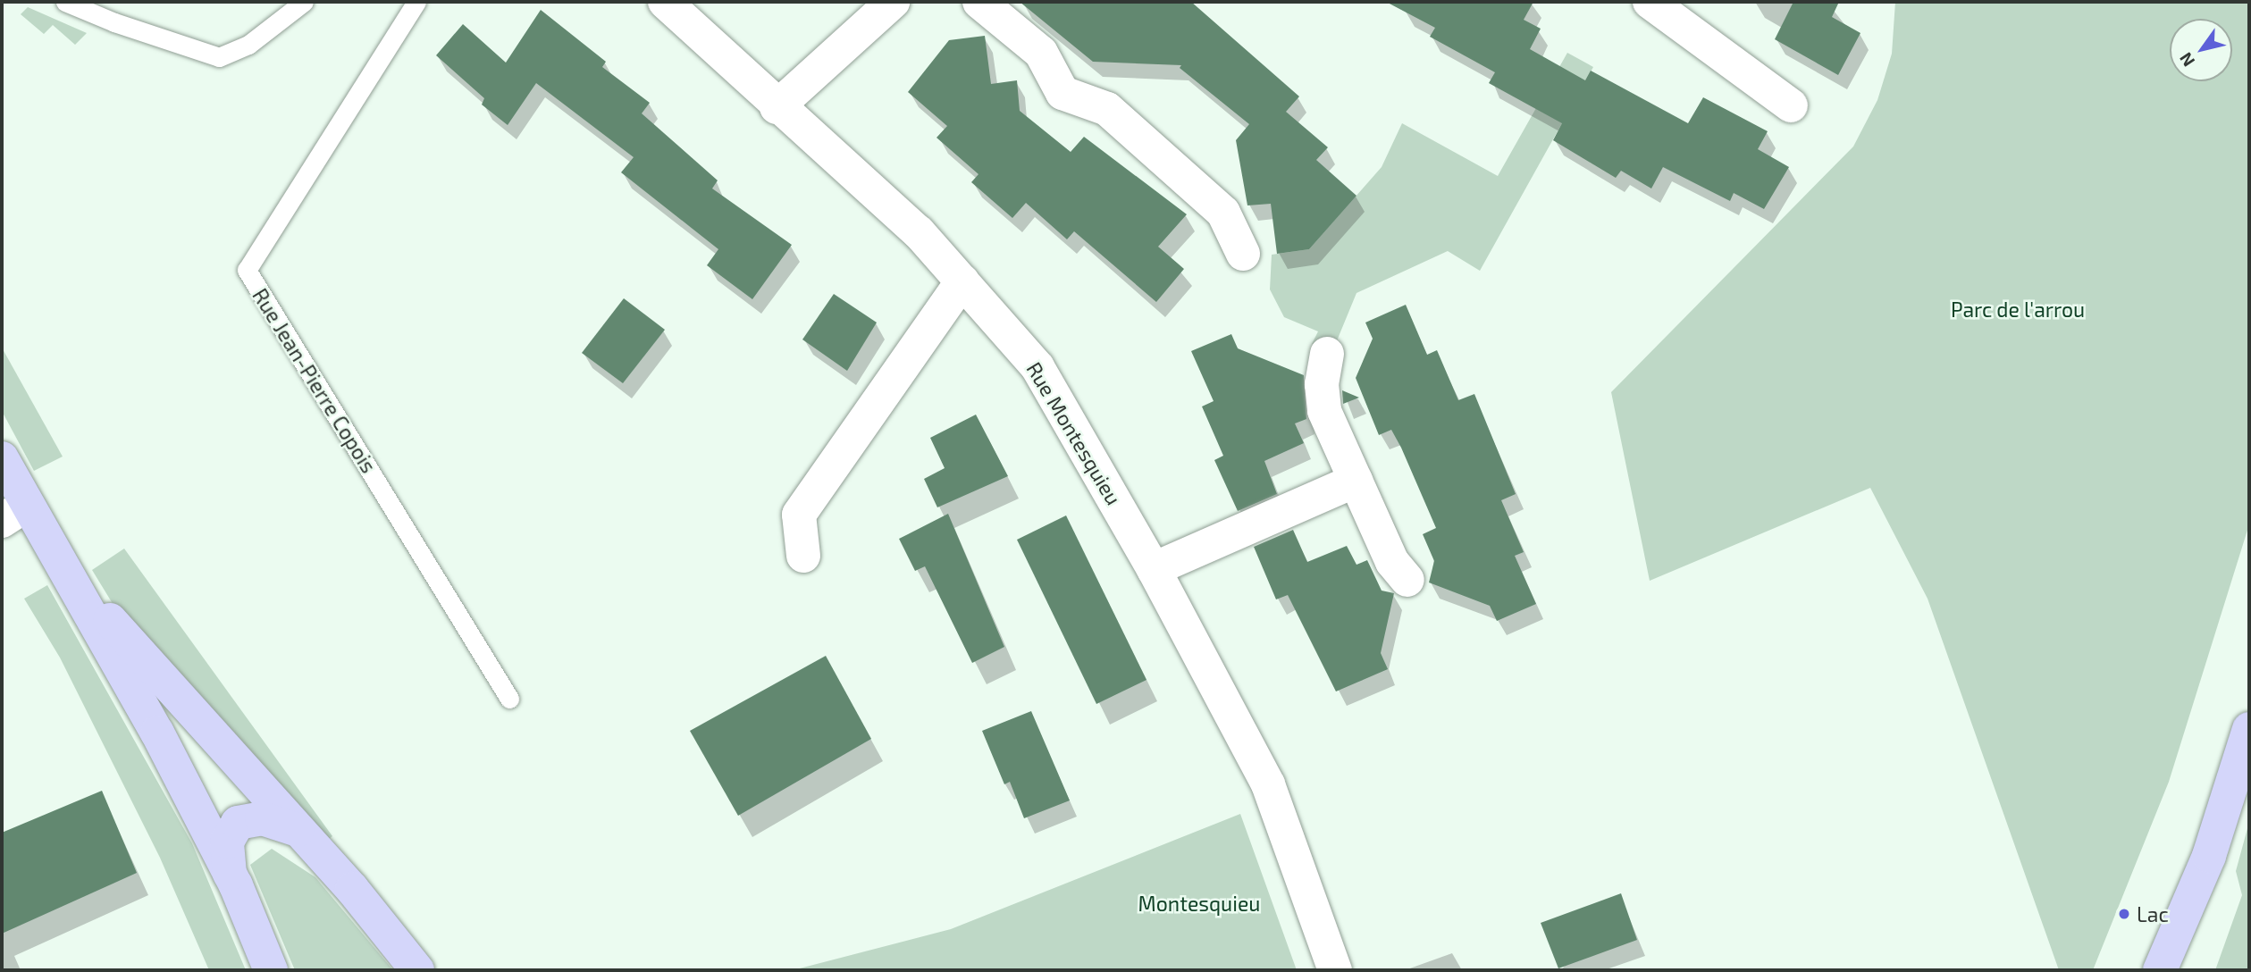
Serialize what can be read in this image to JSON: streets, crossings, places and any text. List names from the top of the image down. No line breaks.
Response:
{"streets":{"street":["Rue Montesquieu"],"lane":["Rue Jean-Pierre Copois"]},"parks":["Parc de l'arrou","Montesquieu"],"places":["Lac"],"north":"bottom left"}
